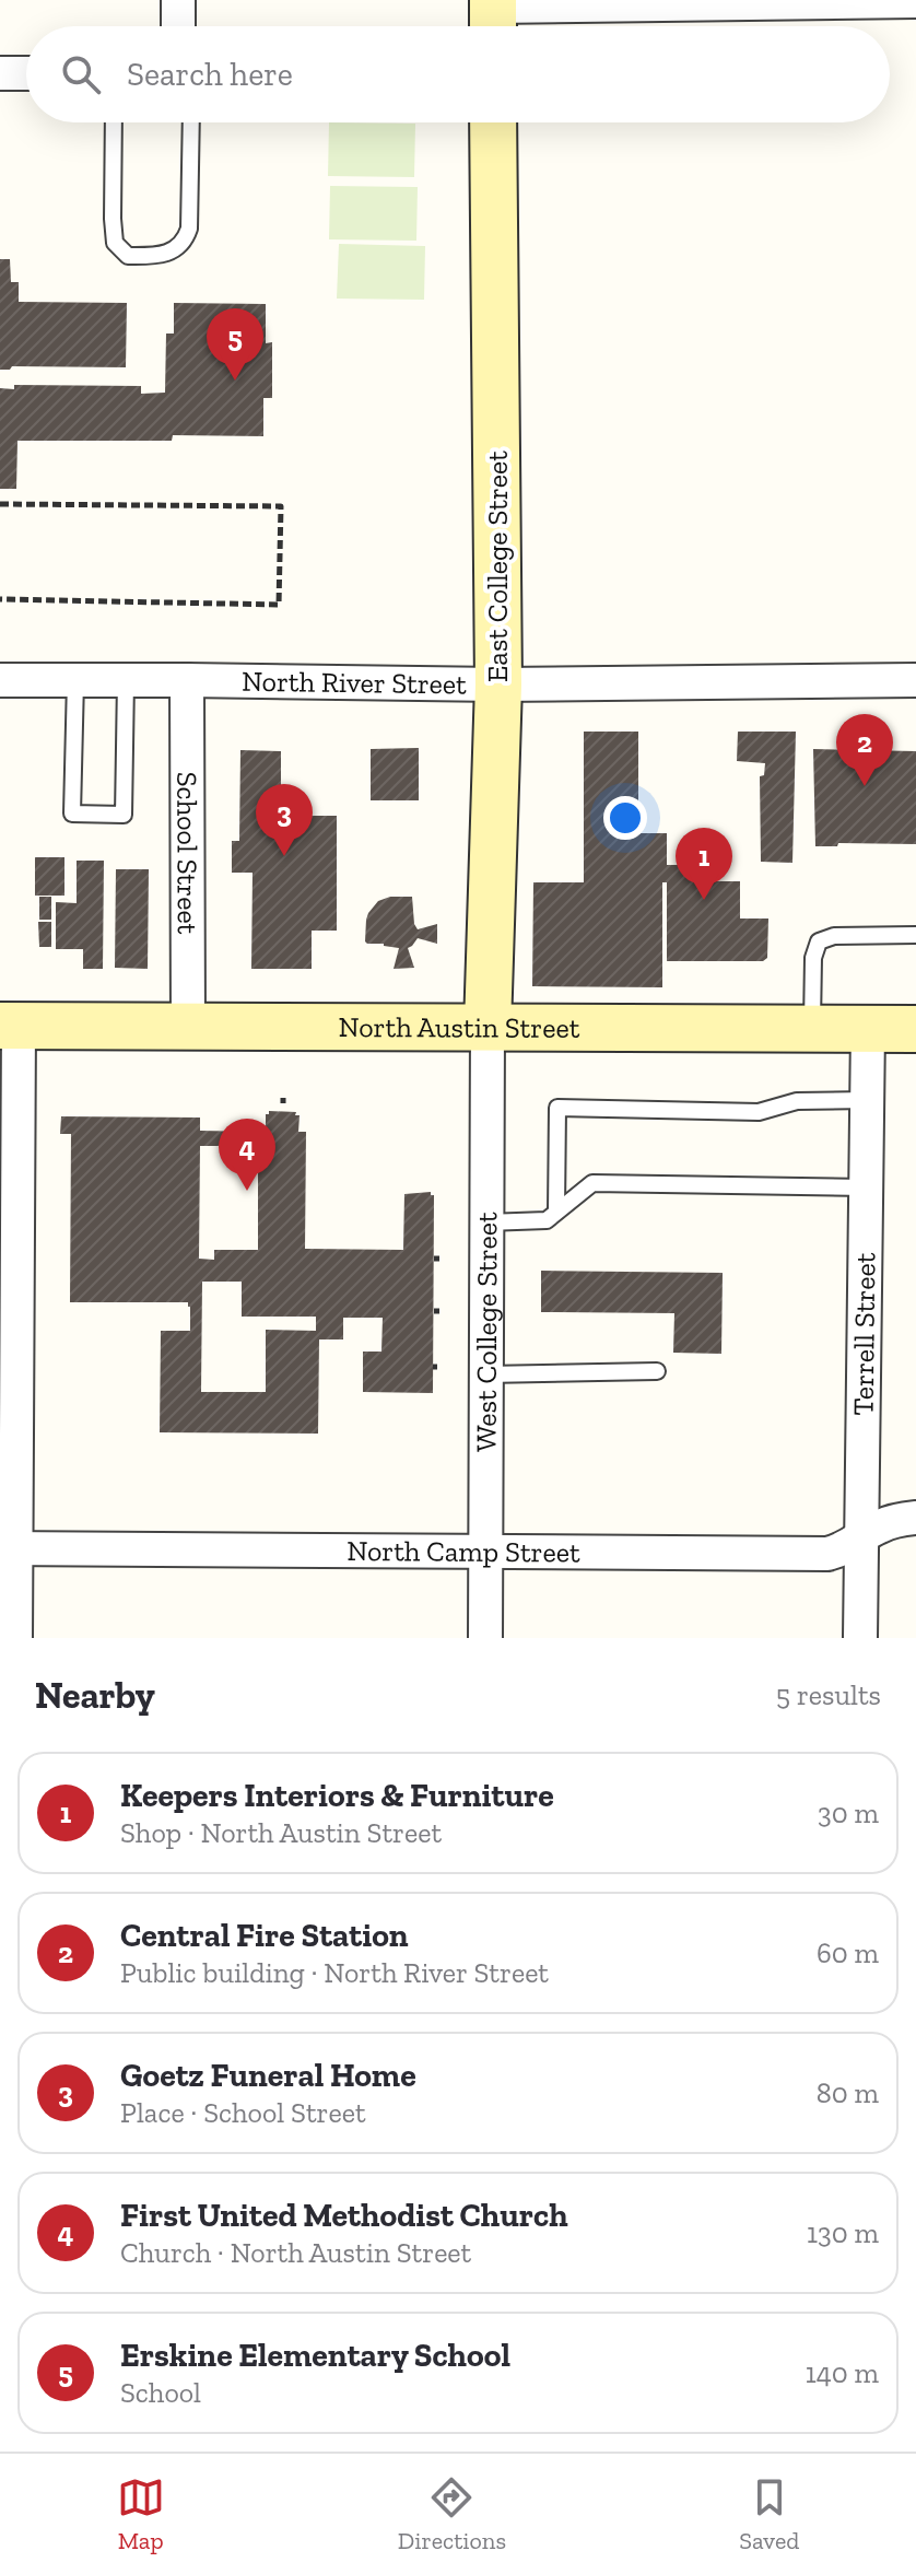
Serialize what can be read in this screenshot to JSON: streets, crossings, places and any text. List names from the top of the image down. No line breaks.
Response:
{"streets":{"street":["East College Street","North River Street","School Street","North Austin Street","West College Street","Terrell Street","North Camp Street"]},"crossings":[["East College Street","North River Street"],["East College Street","North Austin Street"],["East College Street","West College Street"],["North River Street","School Street"],["School Street","North Austin Street"],["North Austin Street","West College Street"],["North Austin Street","Terrell Street"],["West College Street","North Camp Street"],["Terrell Street","North Camp Street"]],"page":{"search":"Search here","pins":["5","2","3","1","4"],"heading":["Nearby","5 results"],"list":[{"mark":"1","name":"Keepers Interiors & Furniture","note":"Shop · North Austin Street","value":"30 m"},{"mark":"2","name":"Central Fire Station","note":"Public building · North River Street","value":"60 m"},{"mark":"3","name":"Goetz Funeral Home","note":"Place · School Street","value":"80 m"},{"mark":"4","name":"First United Methodist Church","note":"Church · North Austin Street","value":"130 m"},{"mark":"5","name":"Erskine Elementary School","note":"School","value":"140 m"}],"nav":["Map","Directions","Saved"]}}
